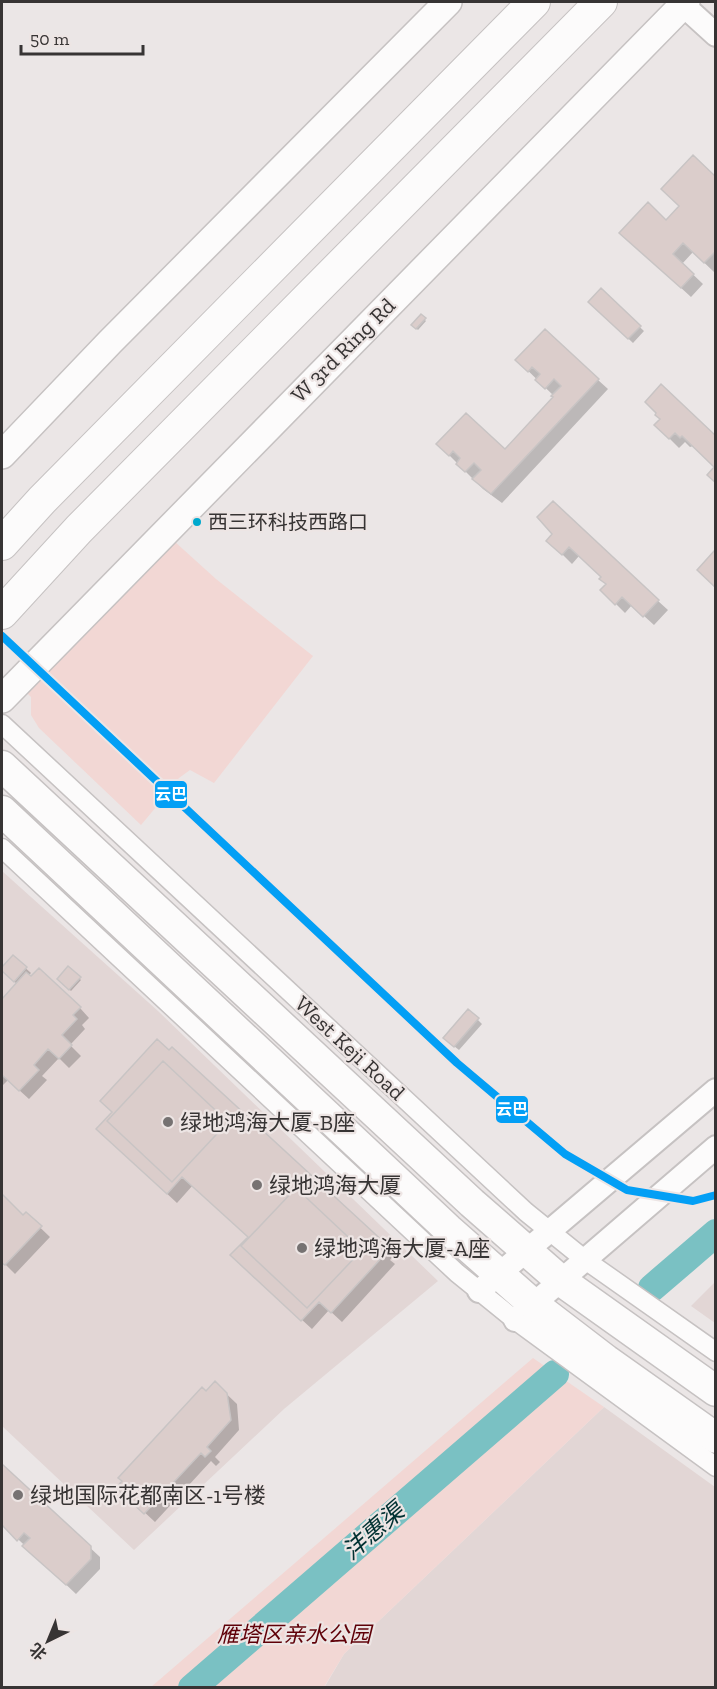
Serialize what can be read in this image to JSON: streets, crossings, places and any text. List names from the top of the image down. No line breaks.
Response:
{"streets":{"main road":["W 3rd Ring Rd","West Keji Road"]},"water":["沣惠渠"],"parks":["雁塔区亲水公园"],"places":["西三环科技西路口","绿地鸿海大厦-B座","绿地鸿海大厦","绿地鸿海大厦-A座","绿地国际花都南区-1号楼"],"lines":["transit line 云巴"],"scale_bar":"50 m","north":"bottom left"}
